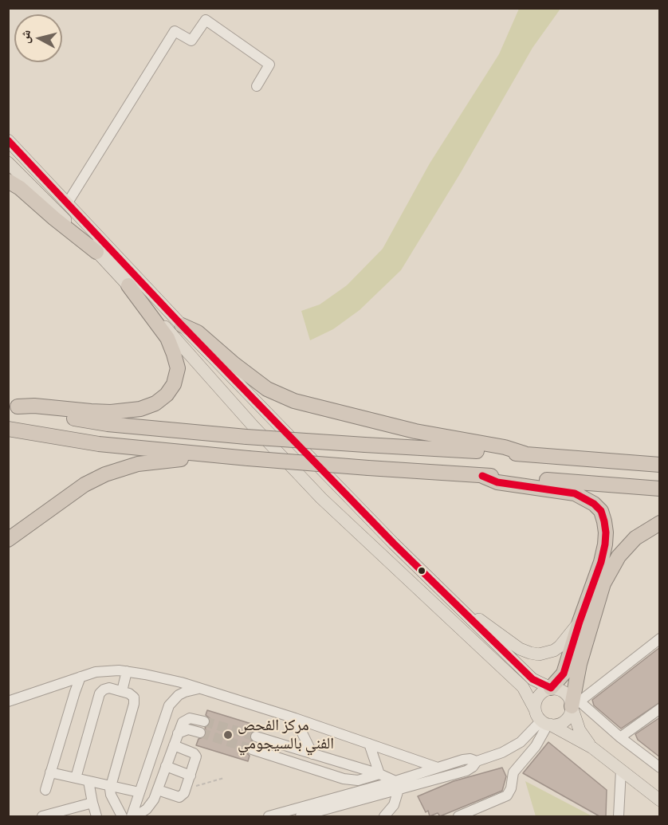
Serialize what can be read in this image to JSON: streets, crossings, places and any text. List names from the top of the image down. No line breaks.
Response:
{"places":["مركز الفحص الفني بالسيجومي"],"north":"left"}
